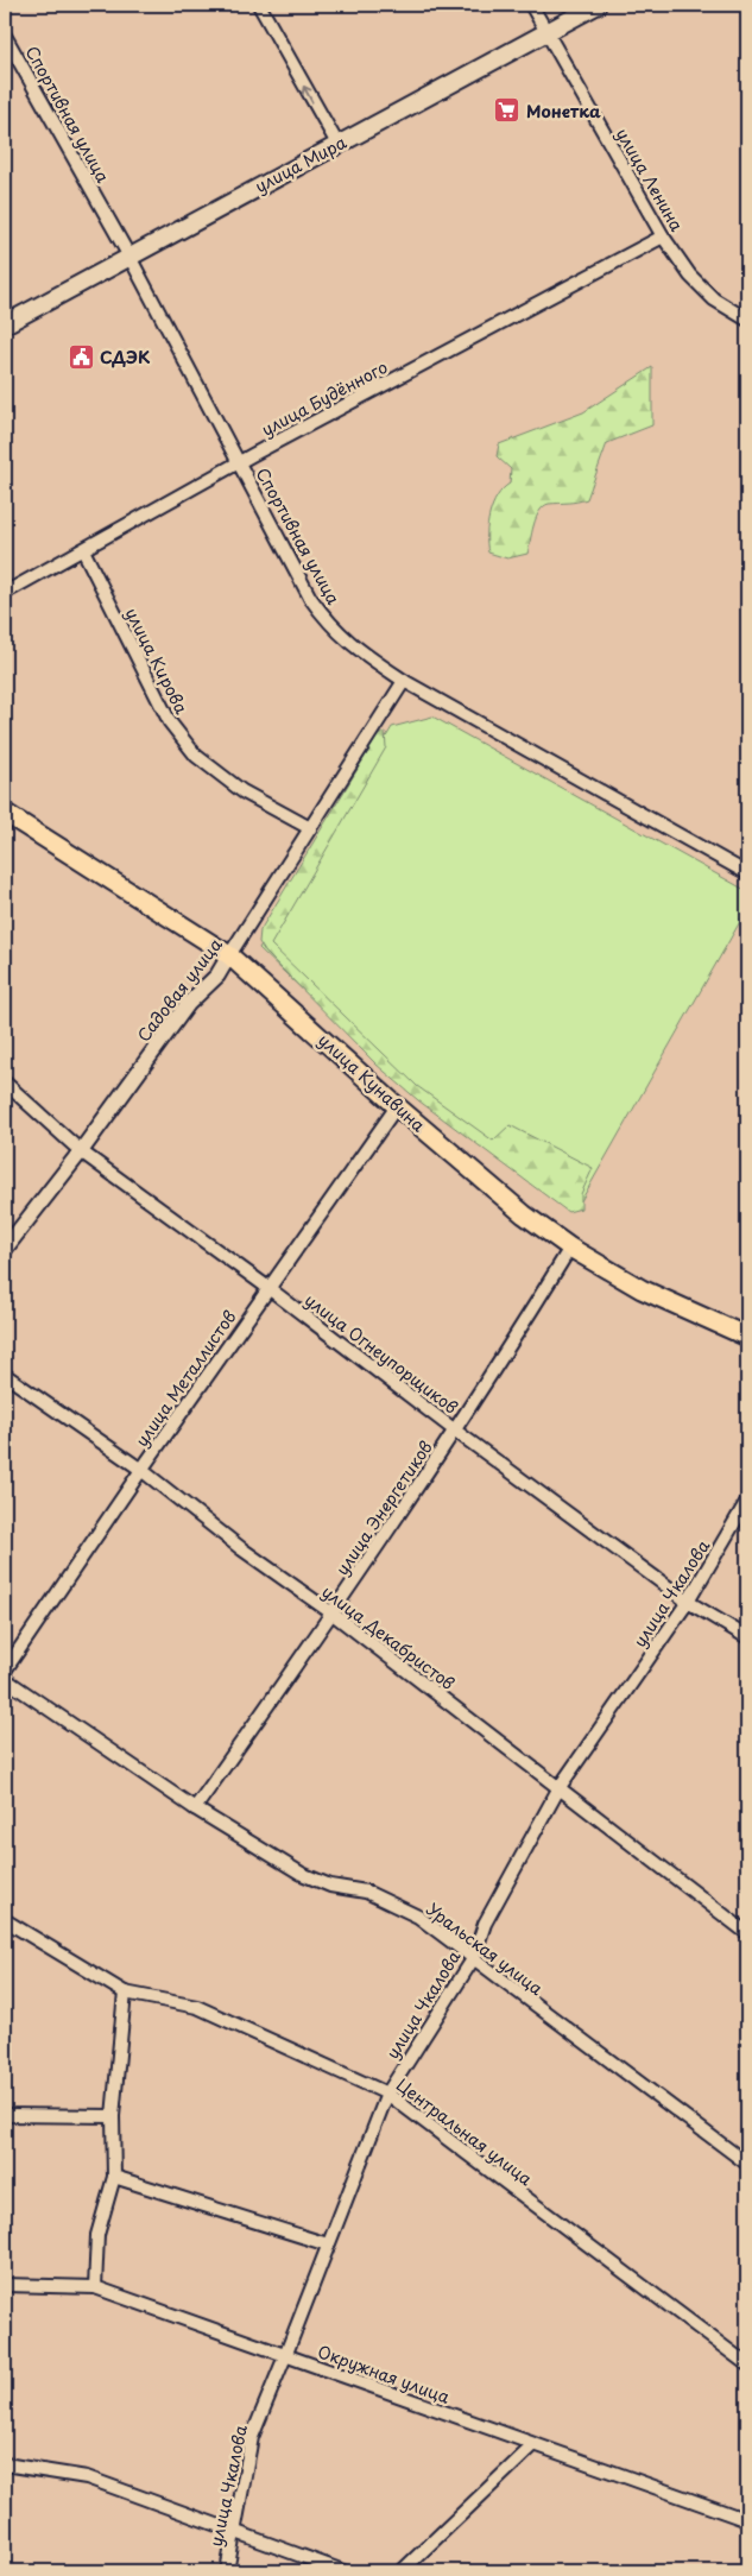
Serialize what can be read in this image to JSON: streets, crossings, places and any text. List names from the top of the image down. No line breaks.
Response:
{"streets":{"main road":["улица Мира","улица Кунавина"],"street":["Спортивная улица","улица Ленина","улица Будённого","улица Кирова","Садовая улица","улица Огнеупорщиков","улица Металлистов","улица Энергетиков","улица Чкалова","улица Декабристов","Уральская улица","Центральная улица","Окружная улица"]},"crossings":[["Спортивная улица","улица Мира"],["Спортивная улица","улица Будённого"],["Спортивная улица","Садовая улица"],["улица Мира","улица Ленина"],["улица Ленина","улица Будённого"],["улица Будённого","улица Кирова"],["улица Кирова","Садовая улица"],["Садовая улица","улица Кунавина"],["Садовая улица","улица Огнеупорщиков"],["улица Кунавина","улица Металлистов"],["улица Кунавина","улица Энергетиков"],["улица Огнеупорщиков","улица Металлистов"],["улица Огнеупорщиков","улица Энергетиков"],["улица Огнеупорщиков","улица Чкалова"],["улица Металлистов","улица Декабристов"],["улица Энергетиков","улица Декабристов"],["улица Энергетиков","Уральская улица"],["улица Чкалова","улица Декабристов"],["улица Чкалова","Уральская улица"],["улица Чкалова","Центральная улица"],["улица Чкалова","Окружная улица"]],"places":{"supermarket":["Монетка"],"public building":["СДЭК"]}}
